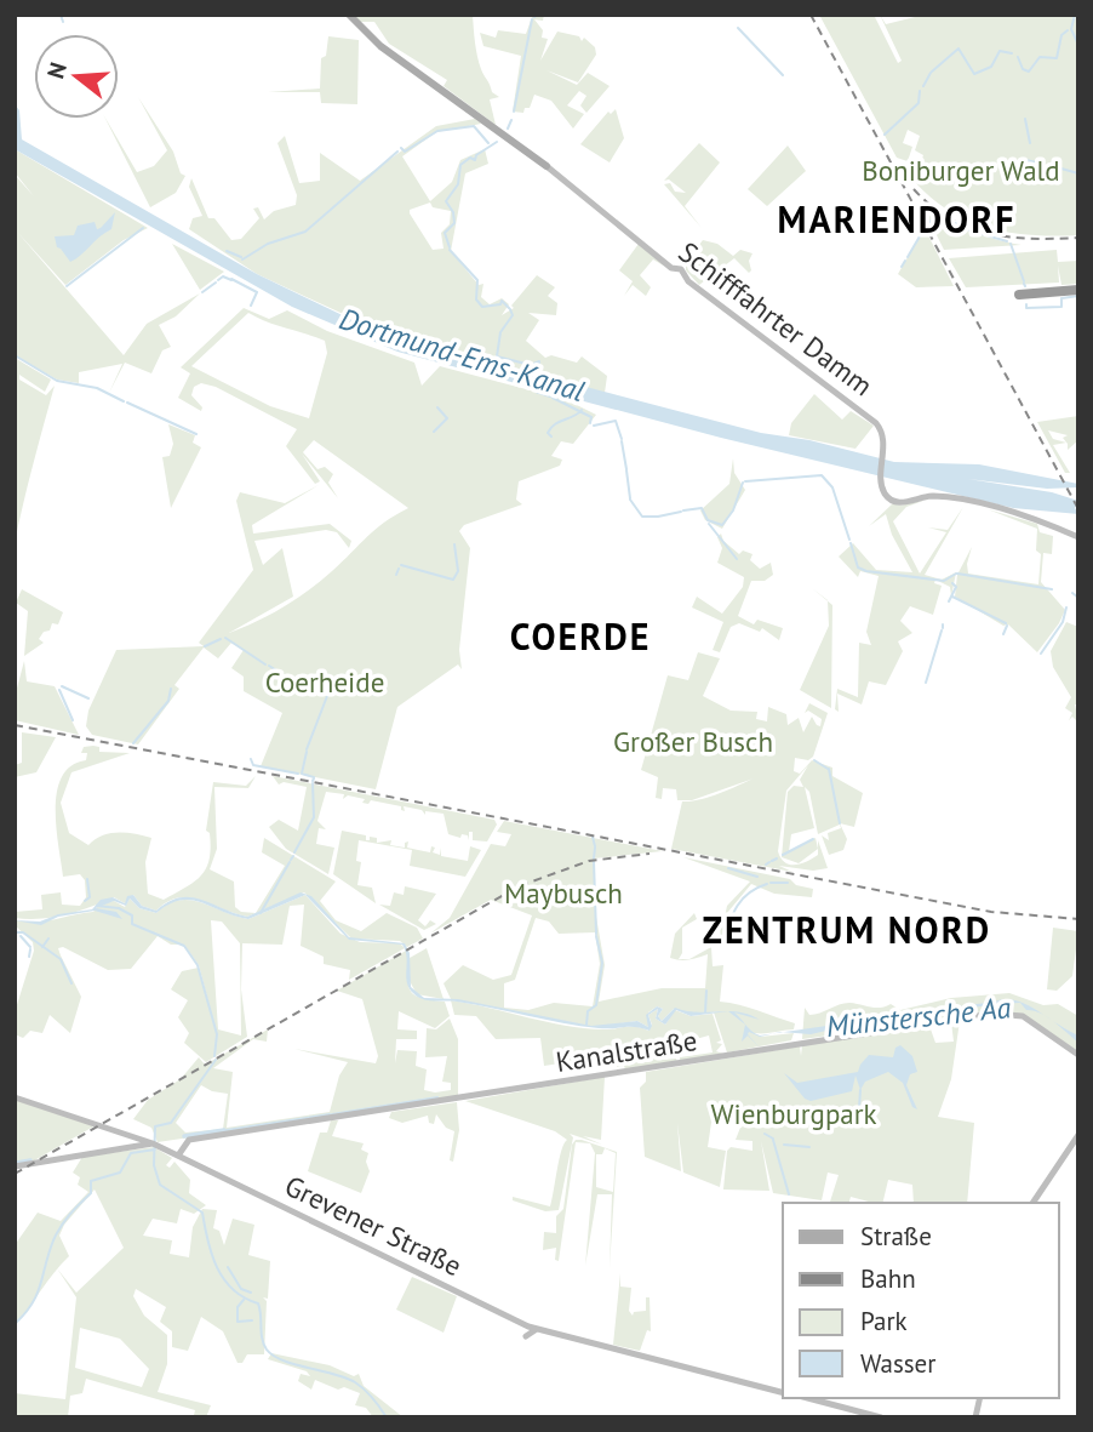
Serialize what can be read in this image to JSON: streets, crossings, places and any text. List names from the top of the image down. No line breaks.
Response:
{"streets":{"main road":["Schifffahrter Damm","Kanalstraße","Grevener Straße"]},"crossings":[["Kanalstraße","Grevener Straße"]],"districts":["MARIENDORF","COERDE","ZENTRUM NORD"],"water":["Dortmund-Ems-Kanal","Münstersche Aa"],"parks":["Boniburger Wald","Coerheide","Großer Busch","Maybusch","Wienburgpark"],"legend":["Straße","Bahn","Park","Wasser"],"north":"left"}
